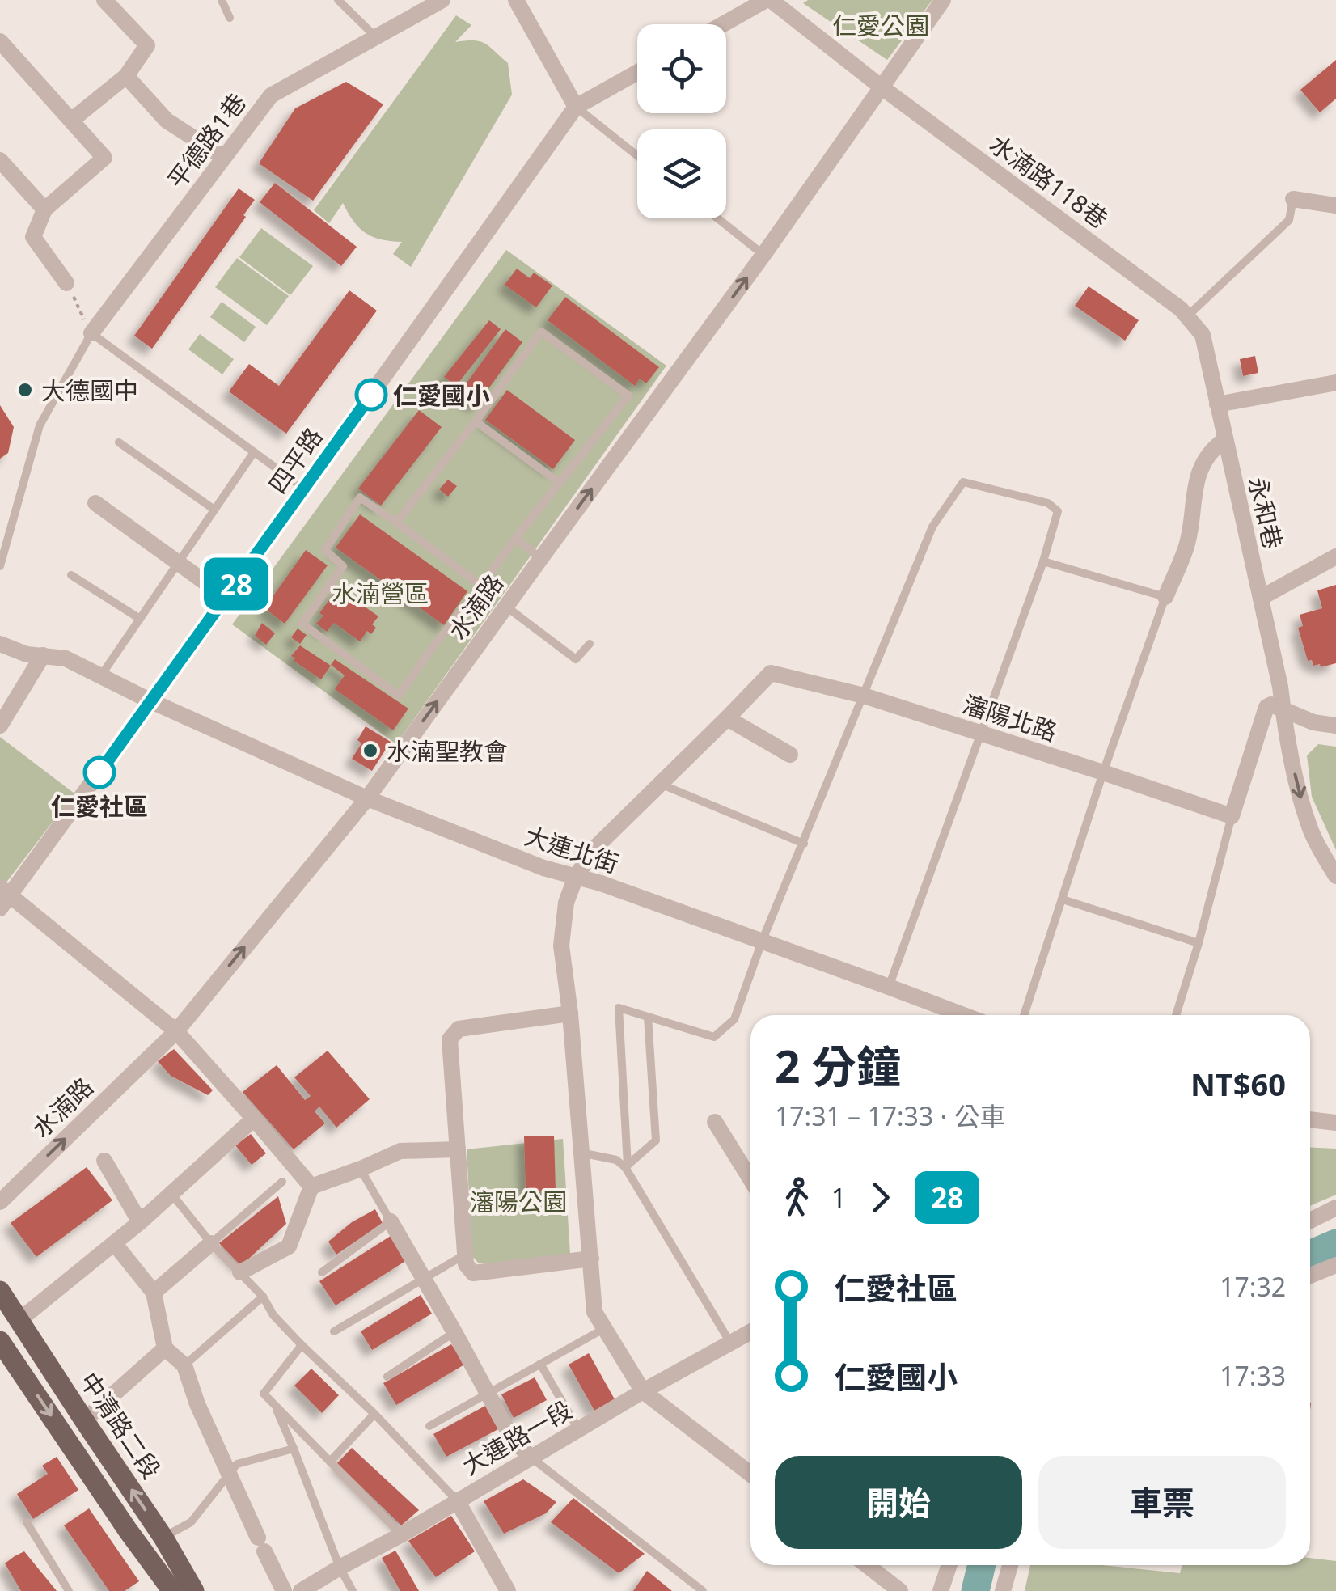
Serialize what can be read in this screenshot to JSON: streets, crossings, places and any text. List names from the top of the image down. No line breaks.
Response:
{"streets":{"main road":["中清路二段"],"street":["平德路1巷","水湳路118巷","四平路","永和巷","水湳路","瀋陽北路","大連北街","大連路一段"]},"crossings":[["水湳路118巷","永和巷"],["水湳路118巷","水湳路"],["四平路","大連北街"],["水湳路","大連北街"]],"one_way":["水湳路"],"parks":["仁愛公園","水湳營區","瀋陽公園"],"places":["大德國中","仁愛國小","水湳聖教會","仁愛社區"],"lines":["bus line 28"],"page":{"on_map":"28","heading":["2 分鐘","17:31 – 17:33 · 公車","NT$60"],"legs":["1","28"],"list":[{"name":"仁愛社區","value":"17:32"},{"name":"仁愛國小","value":"17:33"}],"buttons":["開始","車票"]}}
